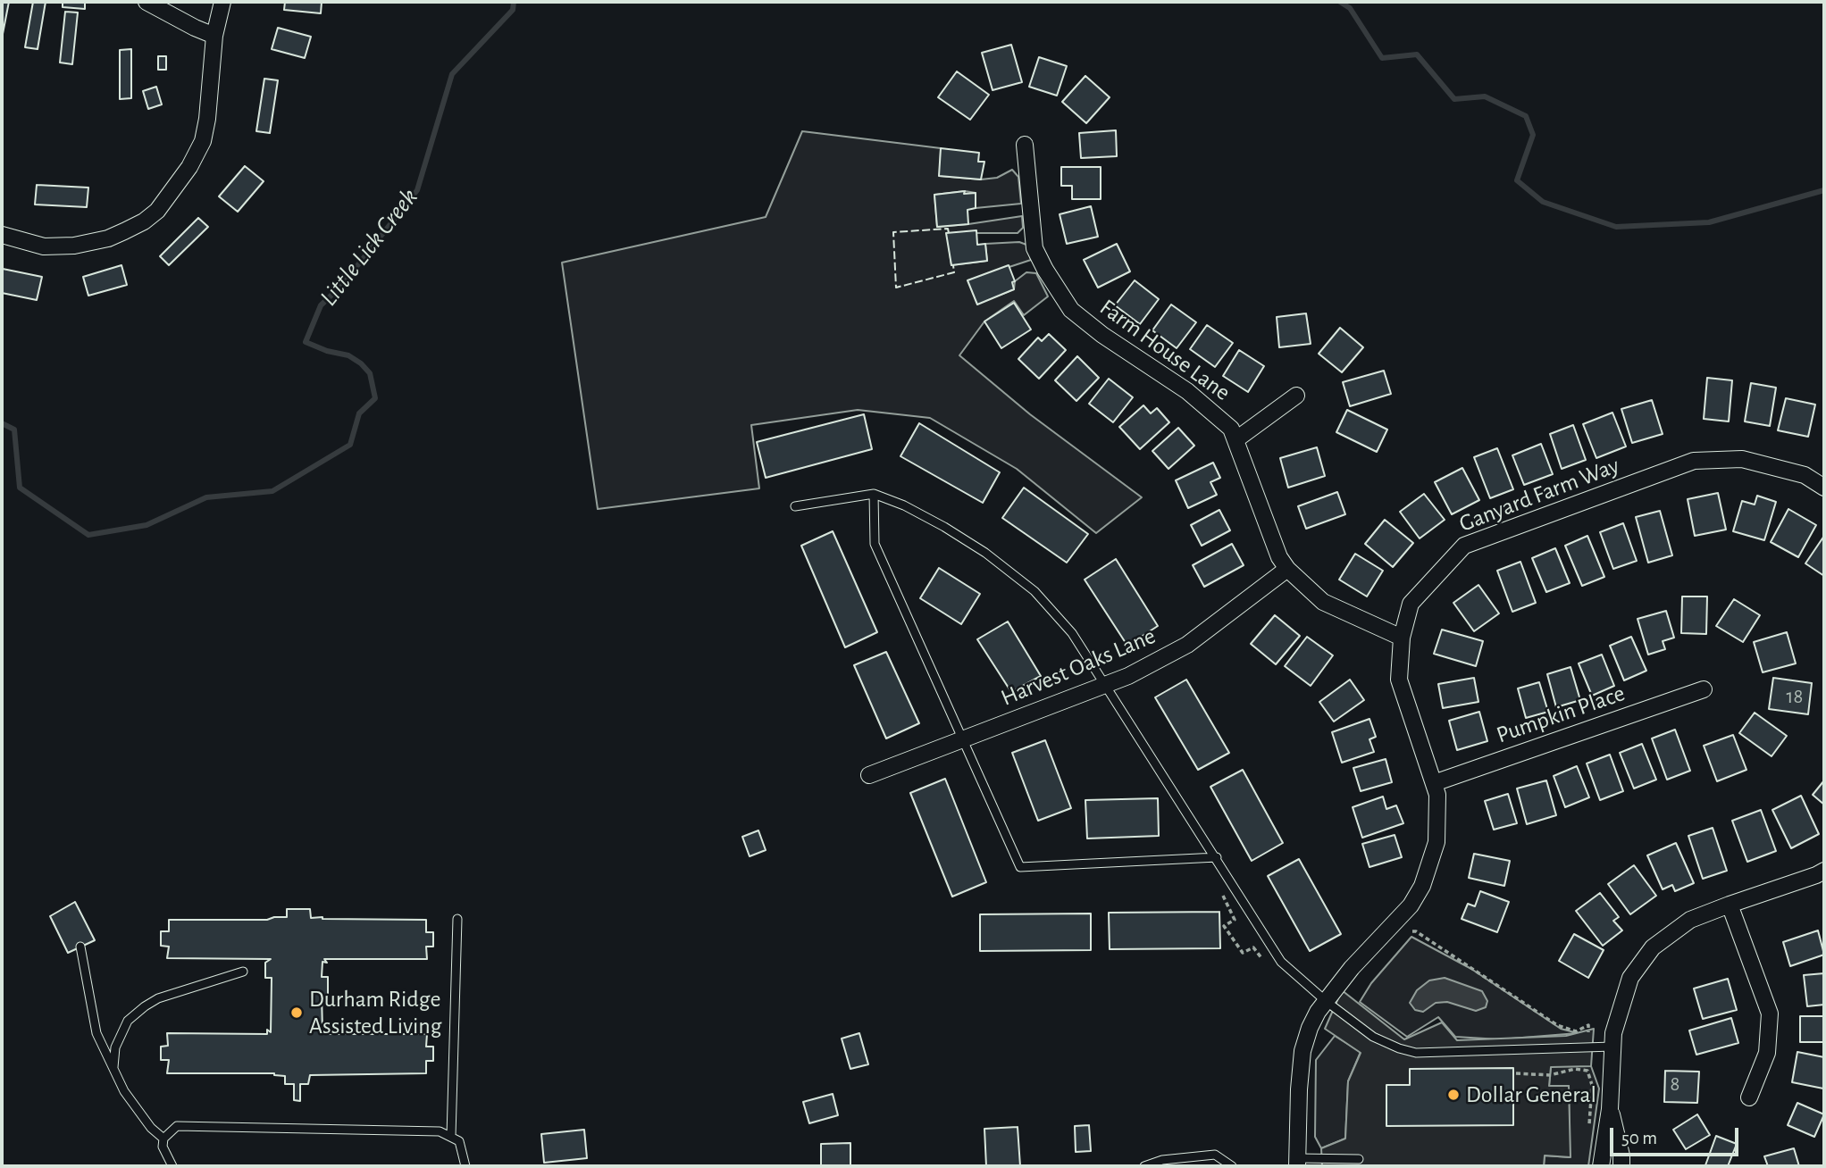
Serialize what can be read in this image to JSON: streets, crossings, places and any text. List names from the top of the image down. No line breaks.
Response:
{"streets":{"street":["Farm House Lane","Ganyard Farm Way","Harvest Oaks Lane","Pumpkin Place"]},"crossings":[["Farm House Lane","Ganyard Farm Way"],["Farm House Lane","Harvest Oaks Lane"],["Ganyard Farm Way","Pumpkin Place"]],"water":["Little Lick Creek"],"places":["Durham Ridge Assisted Living","Dollar General"],"house_numbers":["18","8"],"scale_bar":"50 m"}
